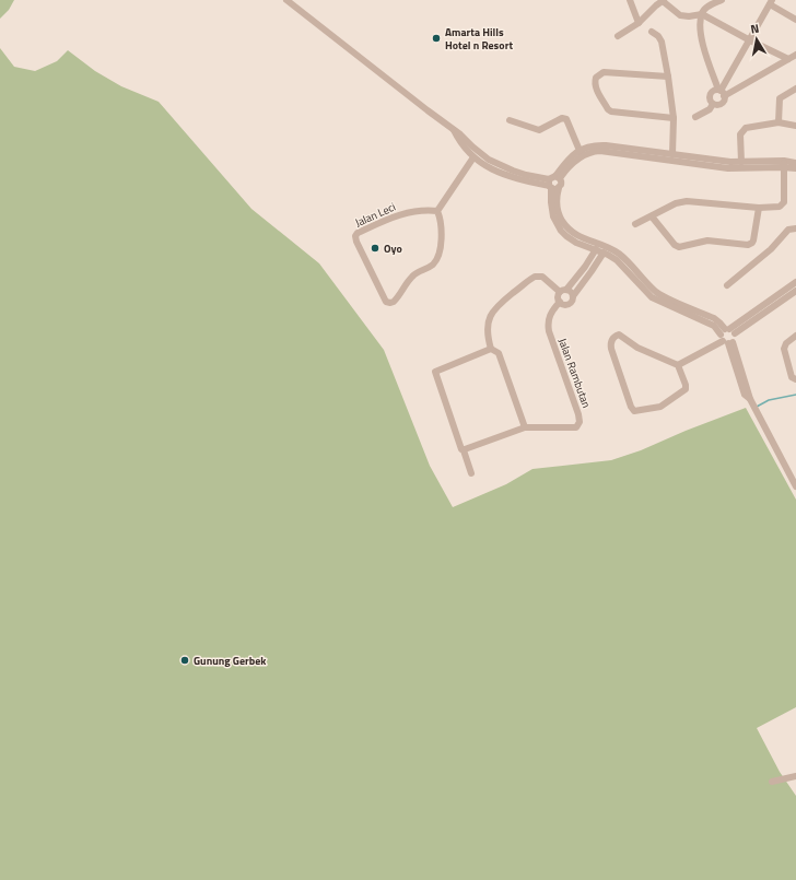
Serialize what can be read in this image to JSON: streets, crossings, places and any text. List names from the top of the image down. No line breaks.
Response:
{"streets":{"street":["Jalan Leci","Jalan Rambutan"]},"places":["Amarta Hills Hotel n Resort","Oyo","Gunung Gerbek"],"north":"top"}
